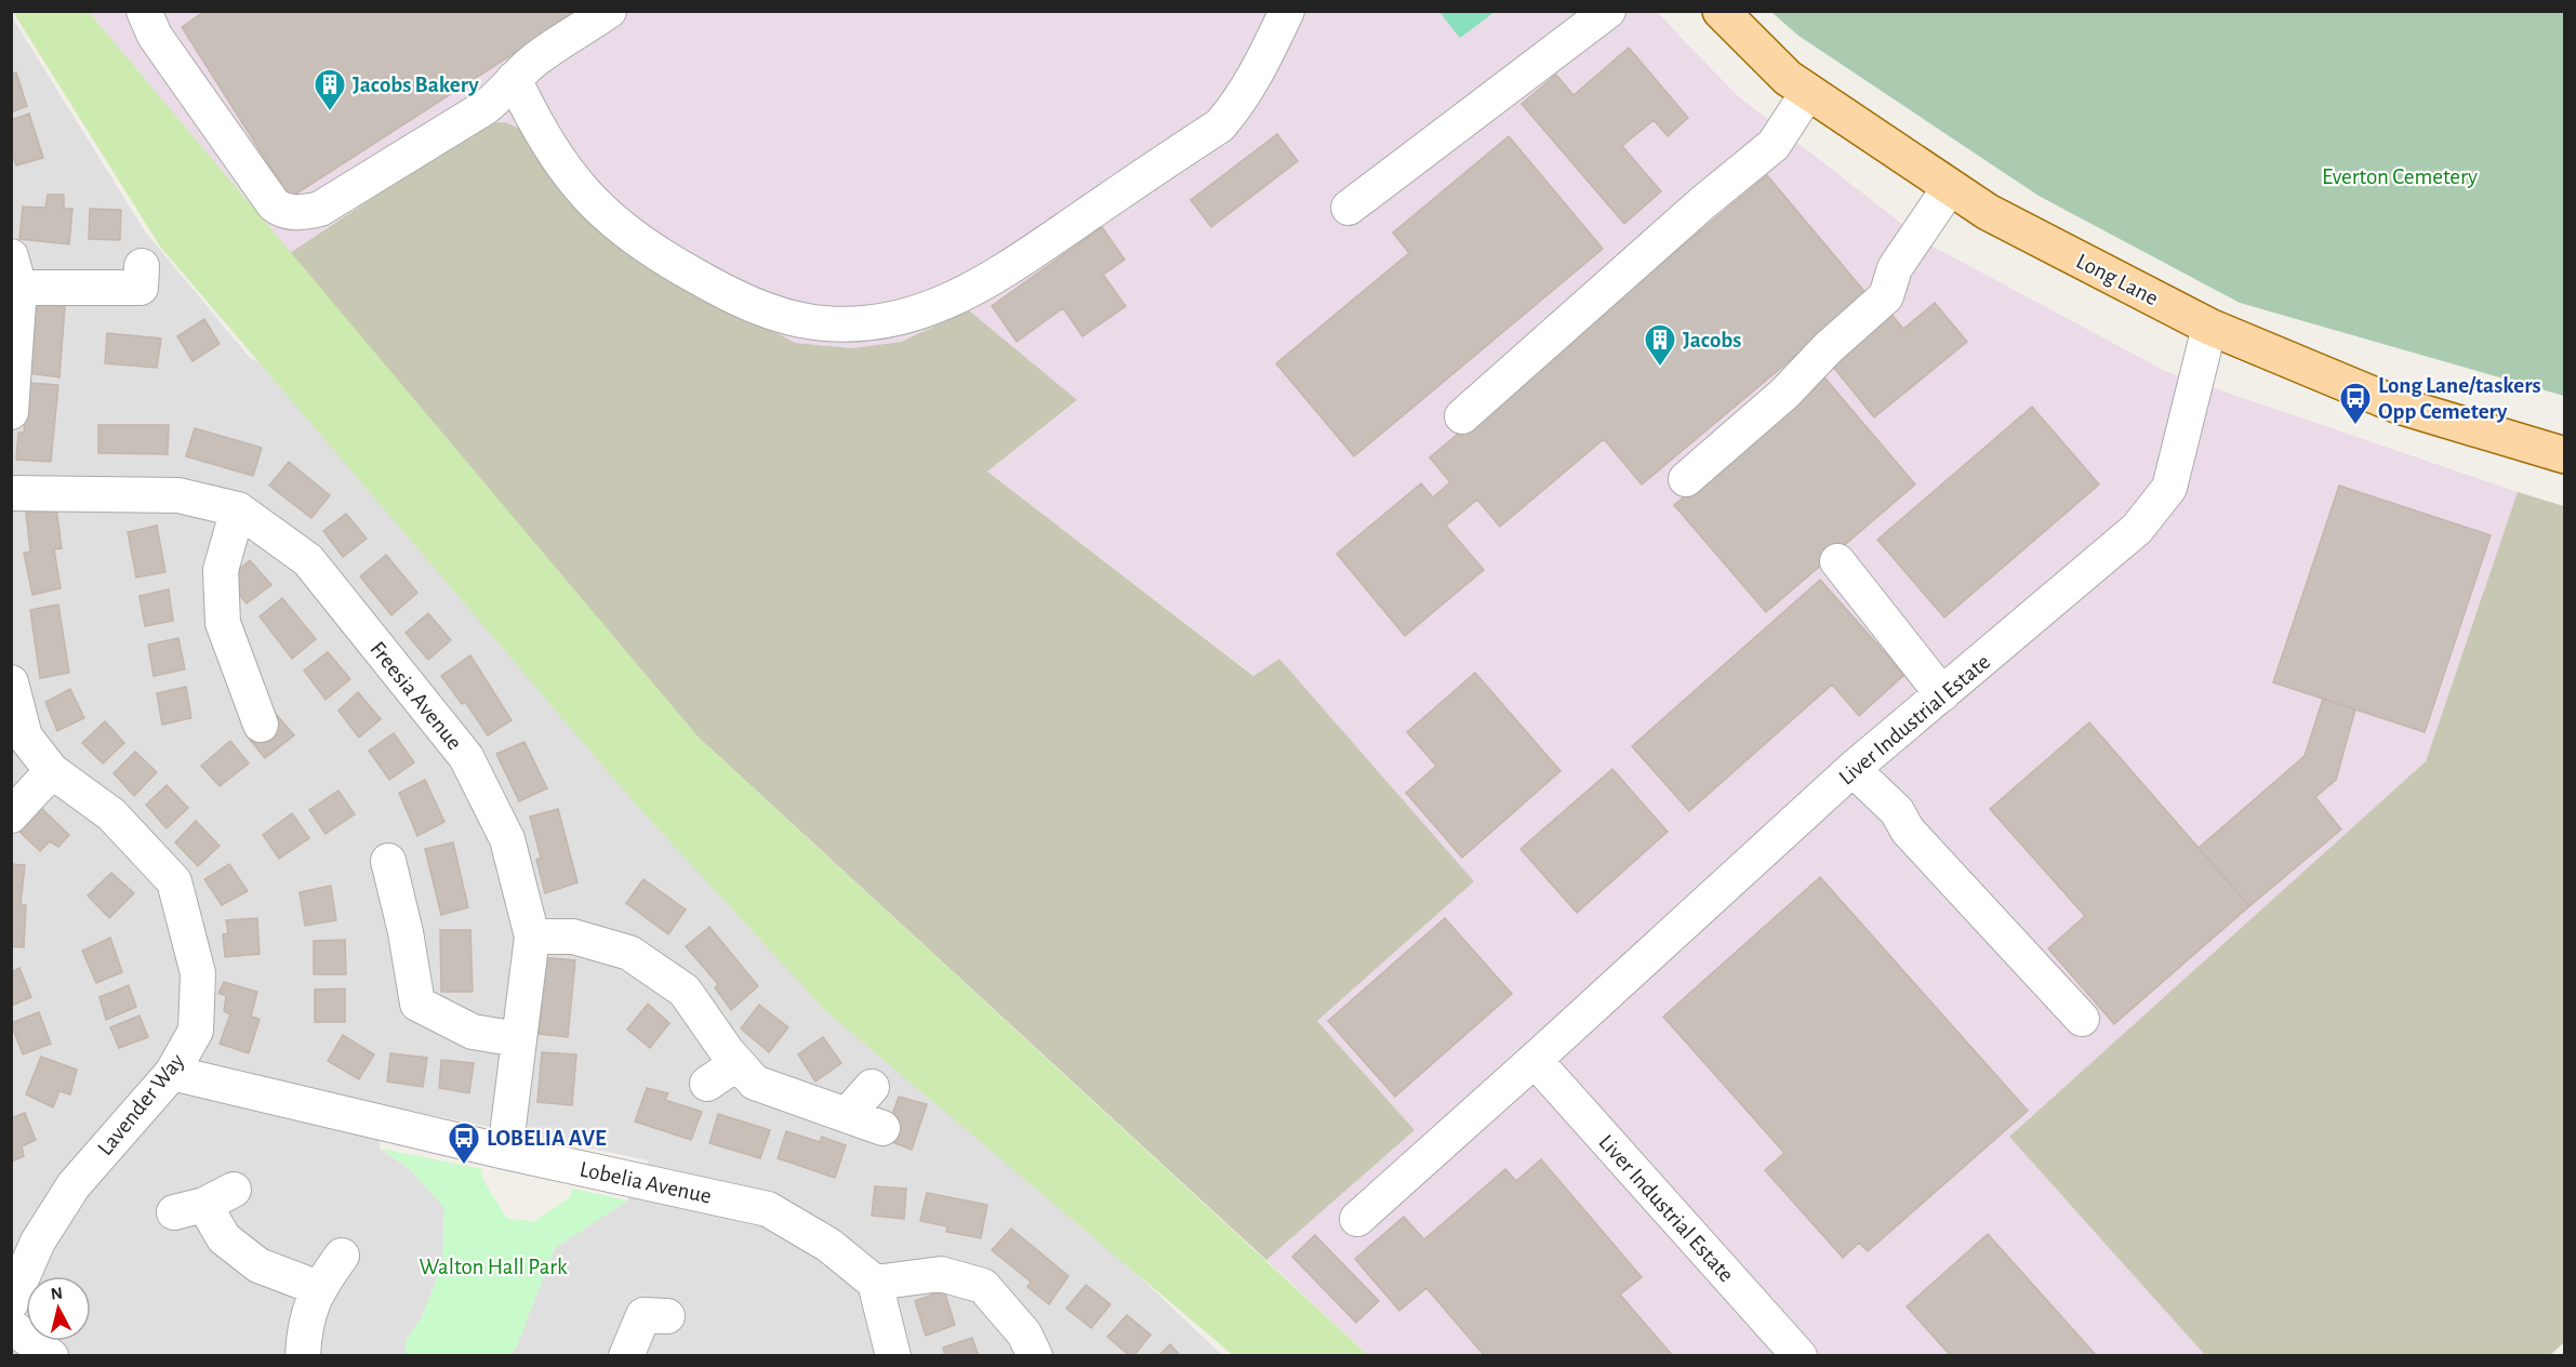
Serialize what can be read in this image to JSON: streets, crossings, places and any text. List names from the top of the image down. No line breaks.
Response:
{"streets":{"main road":["Long Lane"],"street":["Freesia Avenue","Liver Industrial Estate","Lavender Way","Lobelia Avenue"]},"crossings":[["Long Lane","Liver Industrial Estate"],["Freesia Avenue","Lobelia Avenue"],["Lavender Way","Lobelia Avenue"]],"parks":["Everton Cemetery","Walton Hall Park"],"places":{"building":["Jacobs Bakery","Jacobs"],"bus stop":["Long Lane/taskers Opp Cemetery","LOBELIA AVE"]},"north":"top"}
